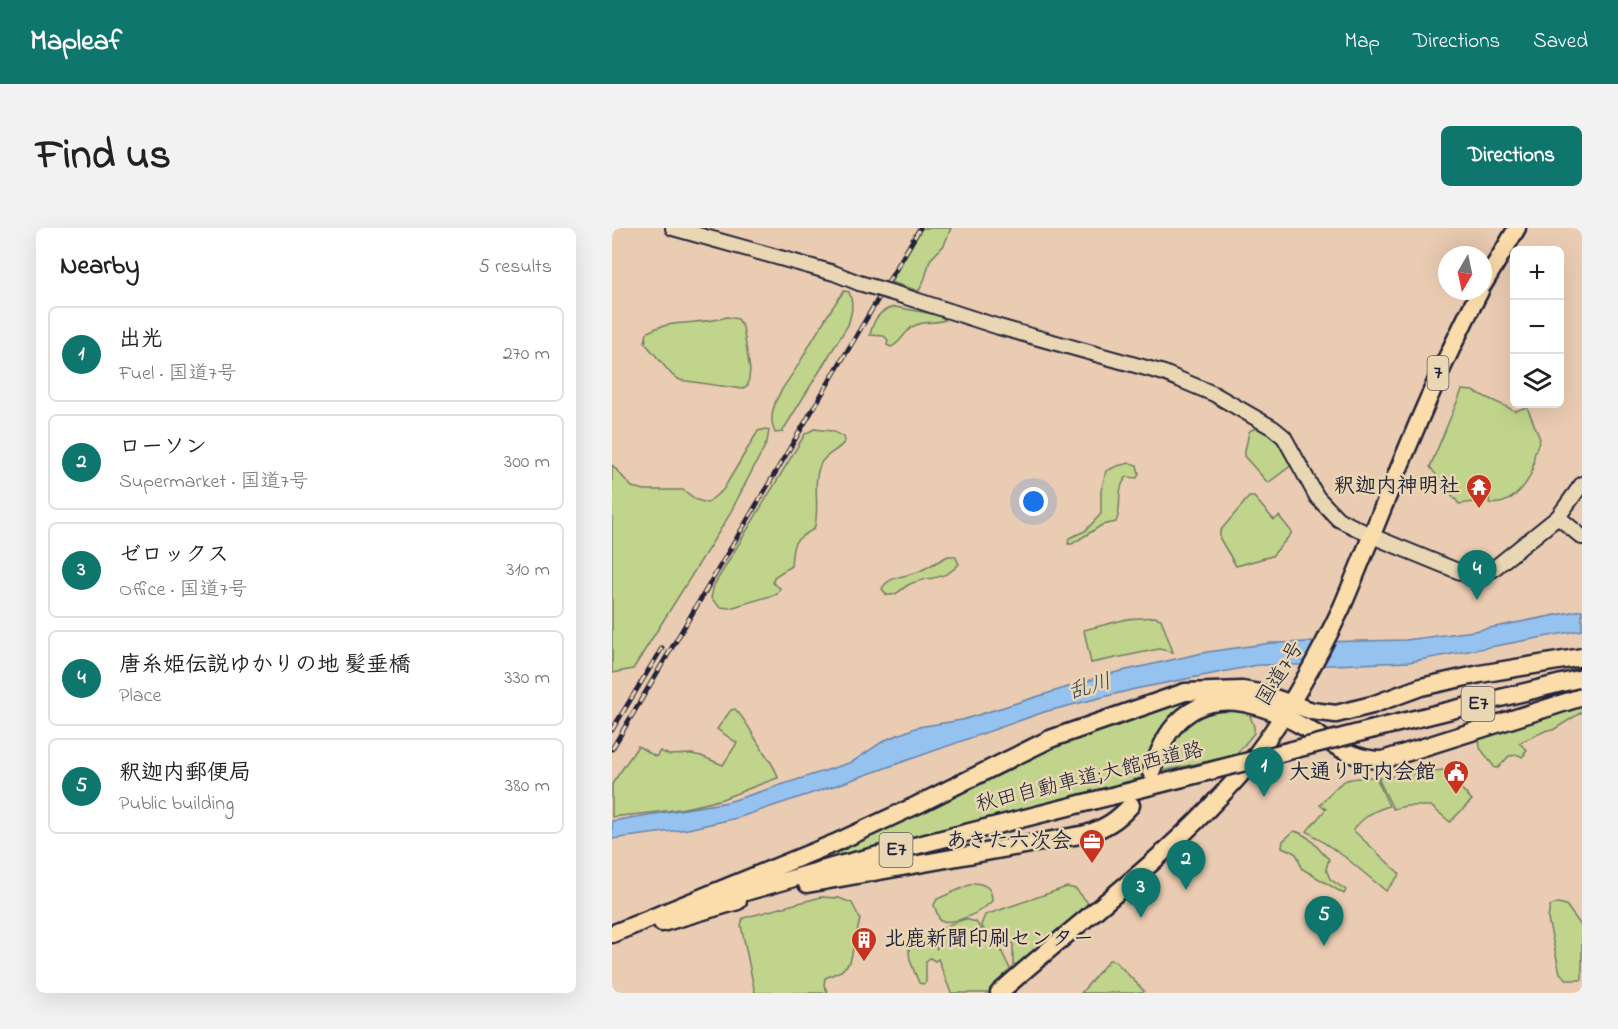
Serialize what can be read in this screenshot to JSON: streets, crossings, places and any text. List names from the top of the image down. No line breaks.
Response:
{"streets":{"highway":["7","国道7号","E7","秋田自動車道;大館西道路"]},"water":["乱川"],"places":{"temple":["釈迦内神明社"],"public building":["大通り町内会館"],"office":["あきた六次会"],"building":["北鹿新聞印刷センター"]},"north":"bottom","page":{"header":"Mapleaf","nav":["Map","Directions","Saved"],"title":"Find us","buttons":"Directions","heading":["Nearby","5 results"],"map_buttons":["+","−"],"list":[{"mark":"1","name":"出光","note":"Fuel · 国道7号","value":"270 m"},{"mark":"2","name":"ローソン","note":"Supermarket · 国道7号","value":"300 m"},{"mark":"3","name":"ゼロックス","note":"Office · 国道7号","value":"310 m"},{"mark":"4","name":"唐糸姫伝説ゆかりの地 髪垂橋","note":"Place","value":"330 m"},{"mark":"5","name":"釈迦内郵便局","note":"Public building","value":"380 m"}],"pins":["4","1","2","3","5"]}}
